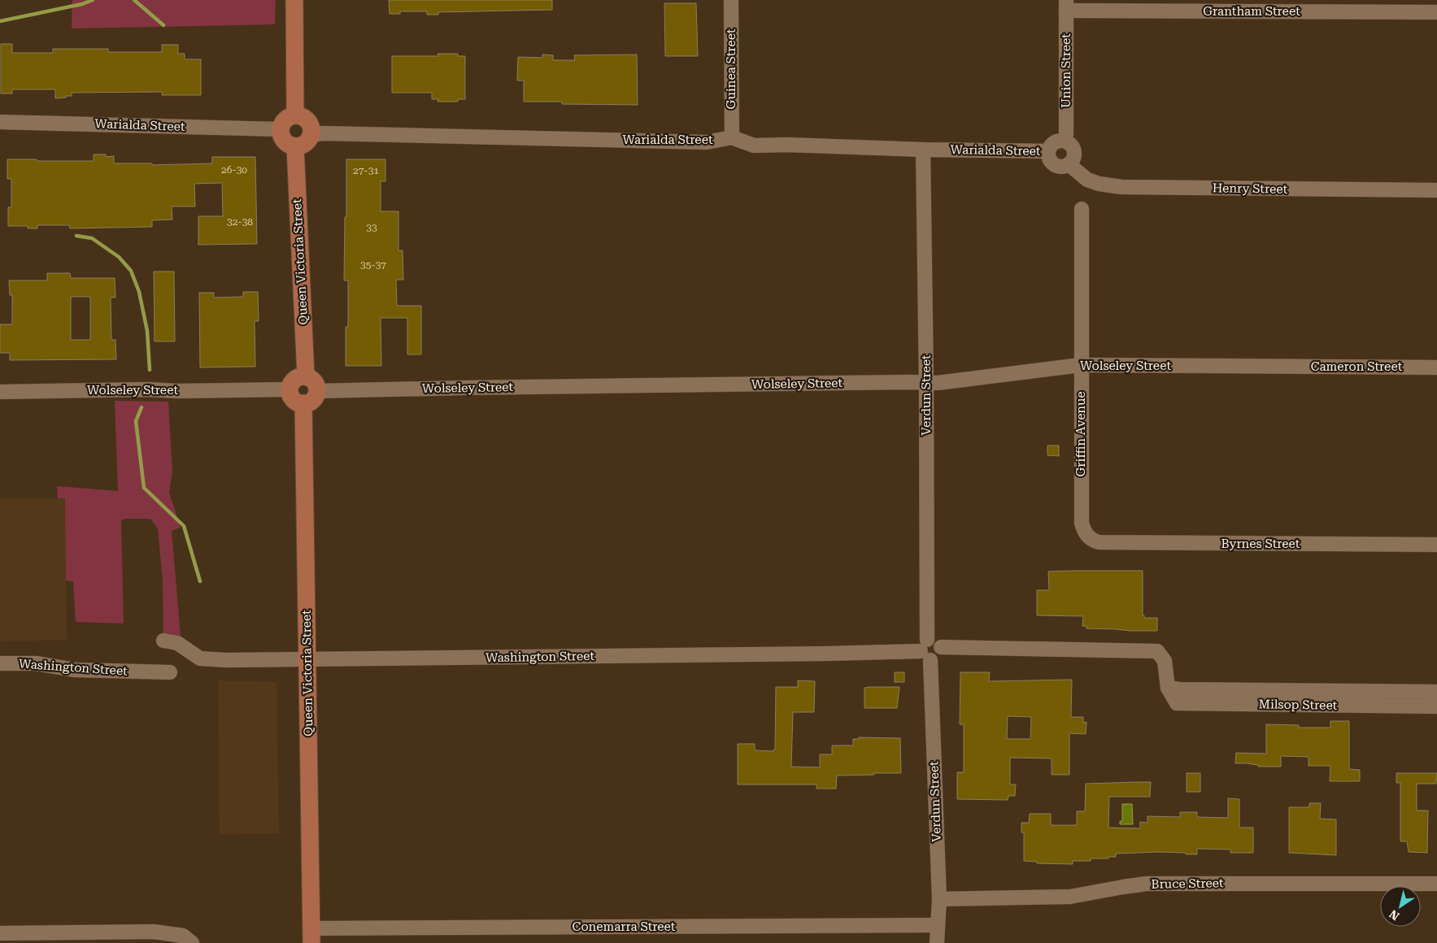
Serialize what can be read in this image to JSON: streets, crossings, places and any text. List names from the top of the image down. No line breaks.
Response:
{"streets":{"main road":["Queen Victoria Street"],"street":["Grantham Street","Guinea Street","Union Street","Warialda Street","Henry Street","Wolseley Street","Cameron Street","Verdun Street","Griffin Avenue","Byrnes Street","Washington Street","Milsop Street","Bruce Street","Conemarra Street"]},"crossings":[["Grantham Street","Union Street"],["Guinea Street","Warialda Street"],["Union Street","Warialda Street"],["Union Street","Henry Street"],["Warialda Street","Henry Street"],["Warialda Street","Queen Victoria Street"],["Warialda Street","Verdun Street"],["Queen Victoria Street","Wolseley Street"],["Queen Victoria Street","Washington Street"],["Queen Victoria Street","Conemarra Street"],["Wolseley Street","Cameron Street"],["Wolseley Street","Verdun Street"],["Wolseley Street","Griffin Avenue"],["Verdun Street","Washington Street"],["Verdun Street","Milsop Street"],["Verdun Street","Bruce Street"],["Verdun Street","Conemarra Street"],["Griffin Avenue","Byrnes Street"],["Washington Street","Milsop Street"]],"house_numbers":["26-30","27-31","32-38","33","35-37"],"north":"bottom left"}
